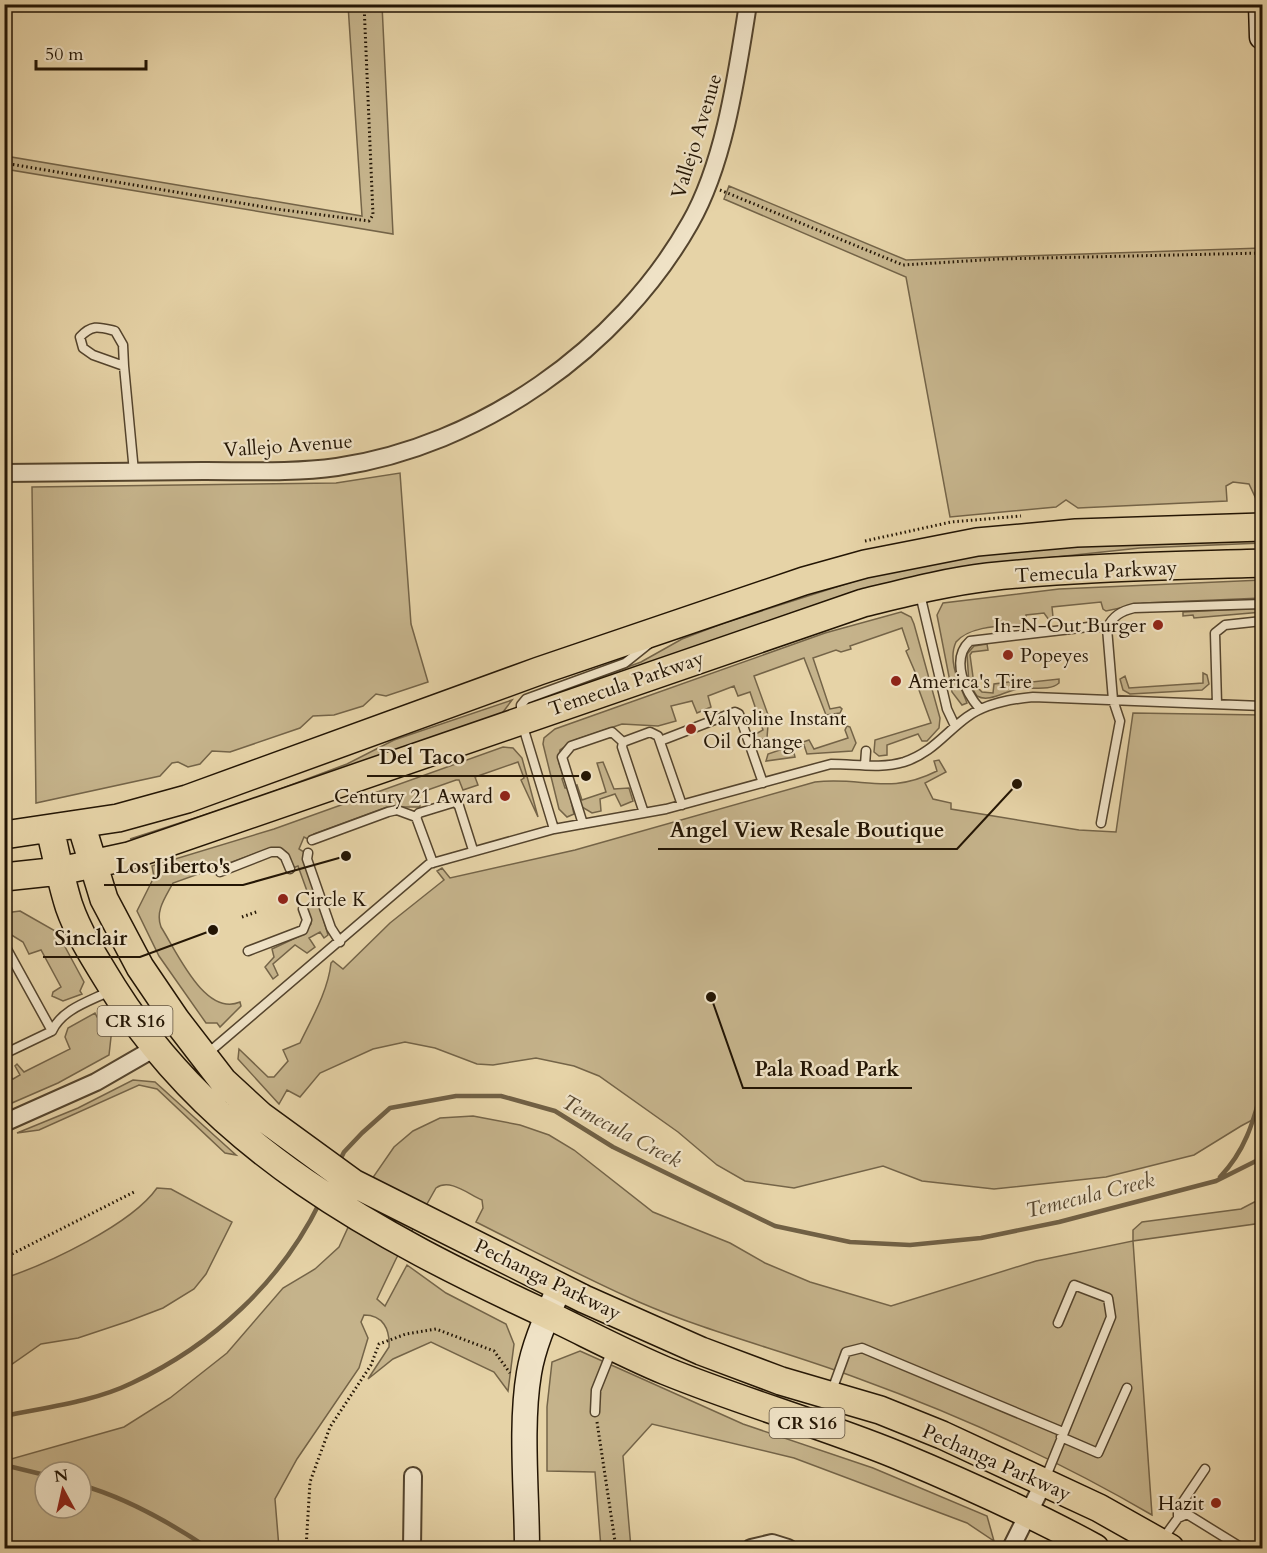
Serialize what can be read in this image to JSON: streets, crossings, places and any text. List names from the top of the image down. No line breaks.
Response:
{"streets":{"main road":["Temecula Parkway","CR S16","Pechanga Parkway"],"street":["Vallejo Avenue"]},"crossings":[["Temecula Parkway","Pechanga Parkway"]],"water":["Temecula Creek"],"places":["In-N-Out Burger","Popeyes","America's Tire","Valvoline Instant Oil Change","Del Taco","Angel View Resale Boutique","Century 21 Award","Los Jiberto's","Circle K","Sinclair","Pala Road Park","Hazit"],"scale_bar":"50 m","north":"top"}
